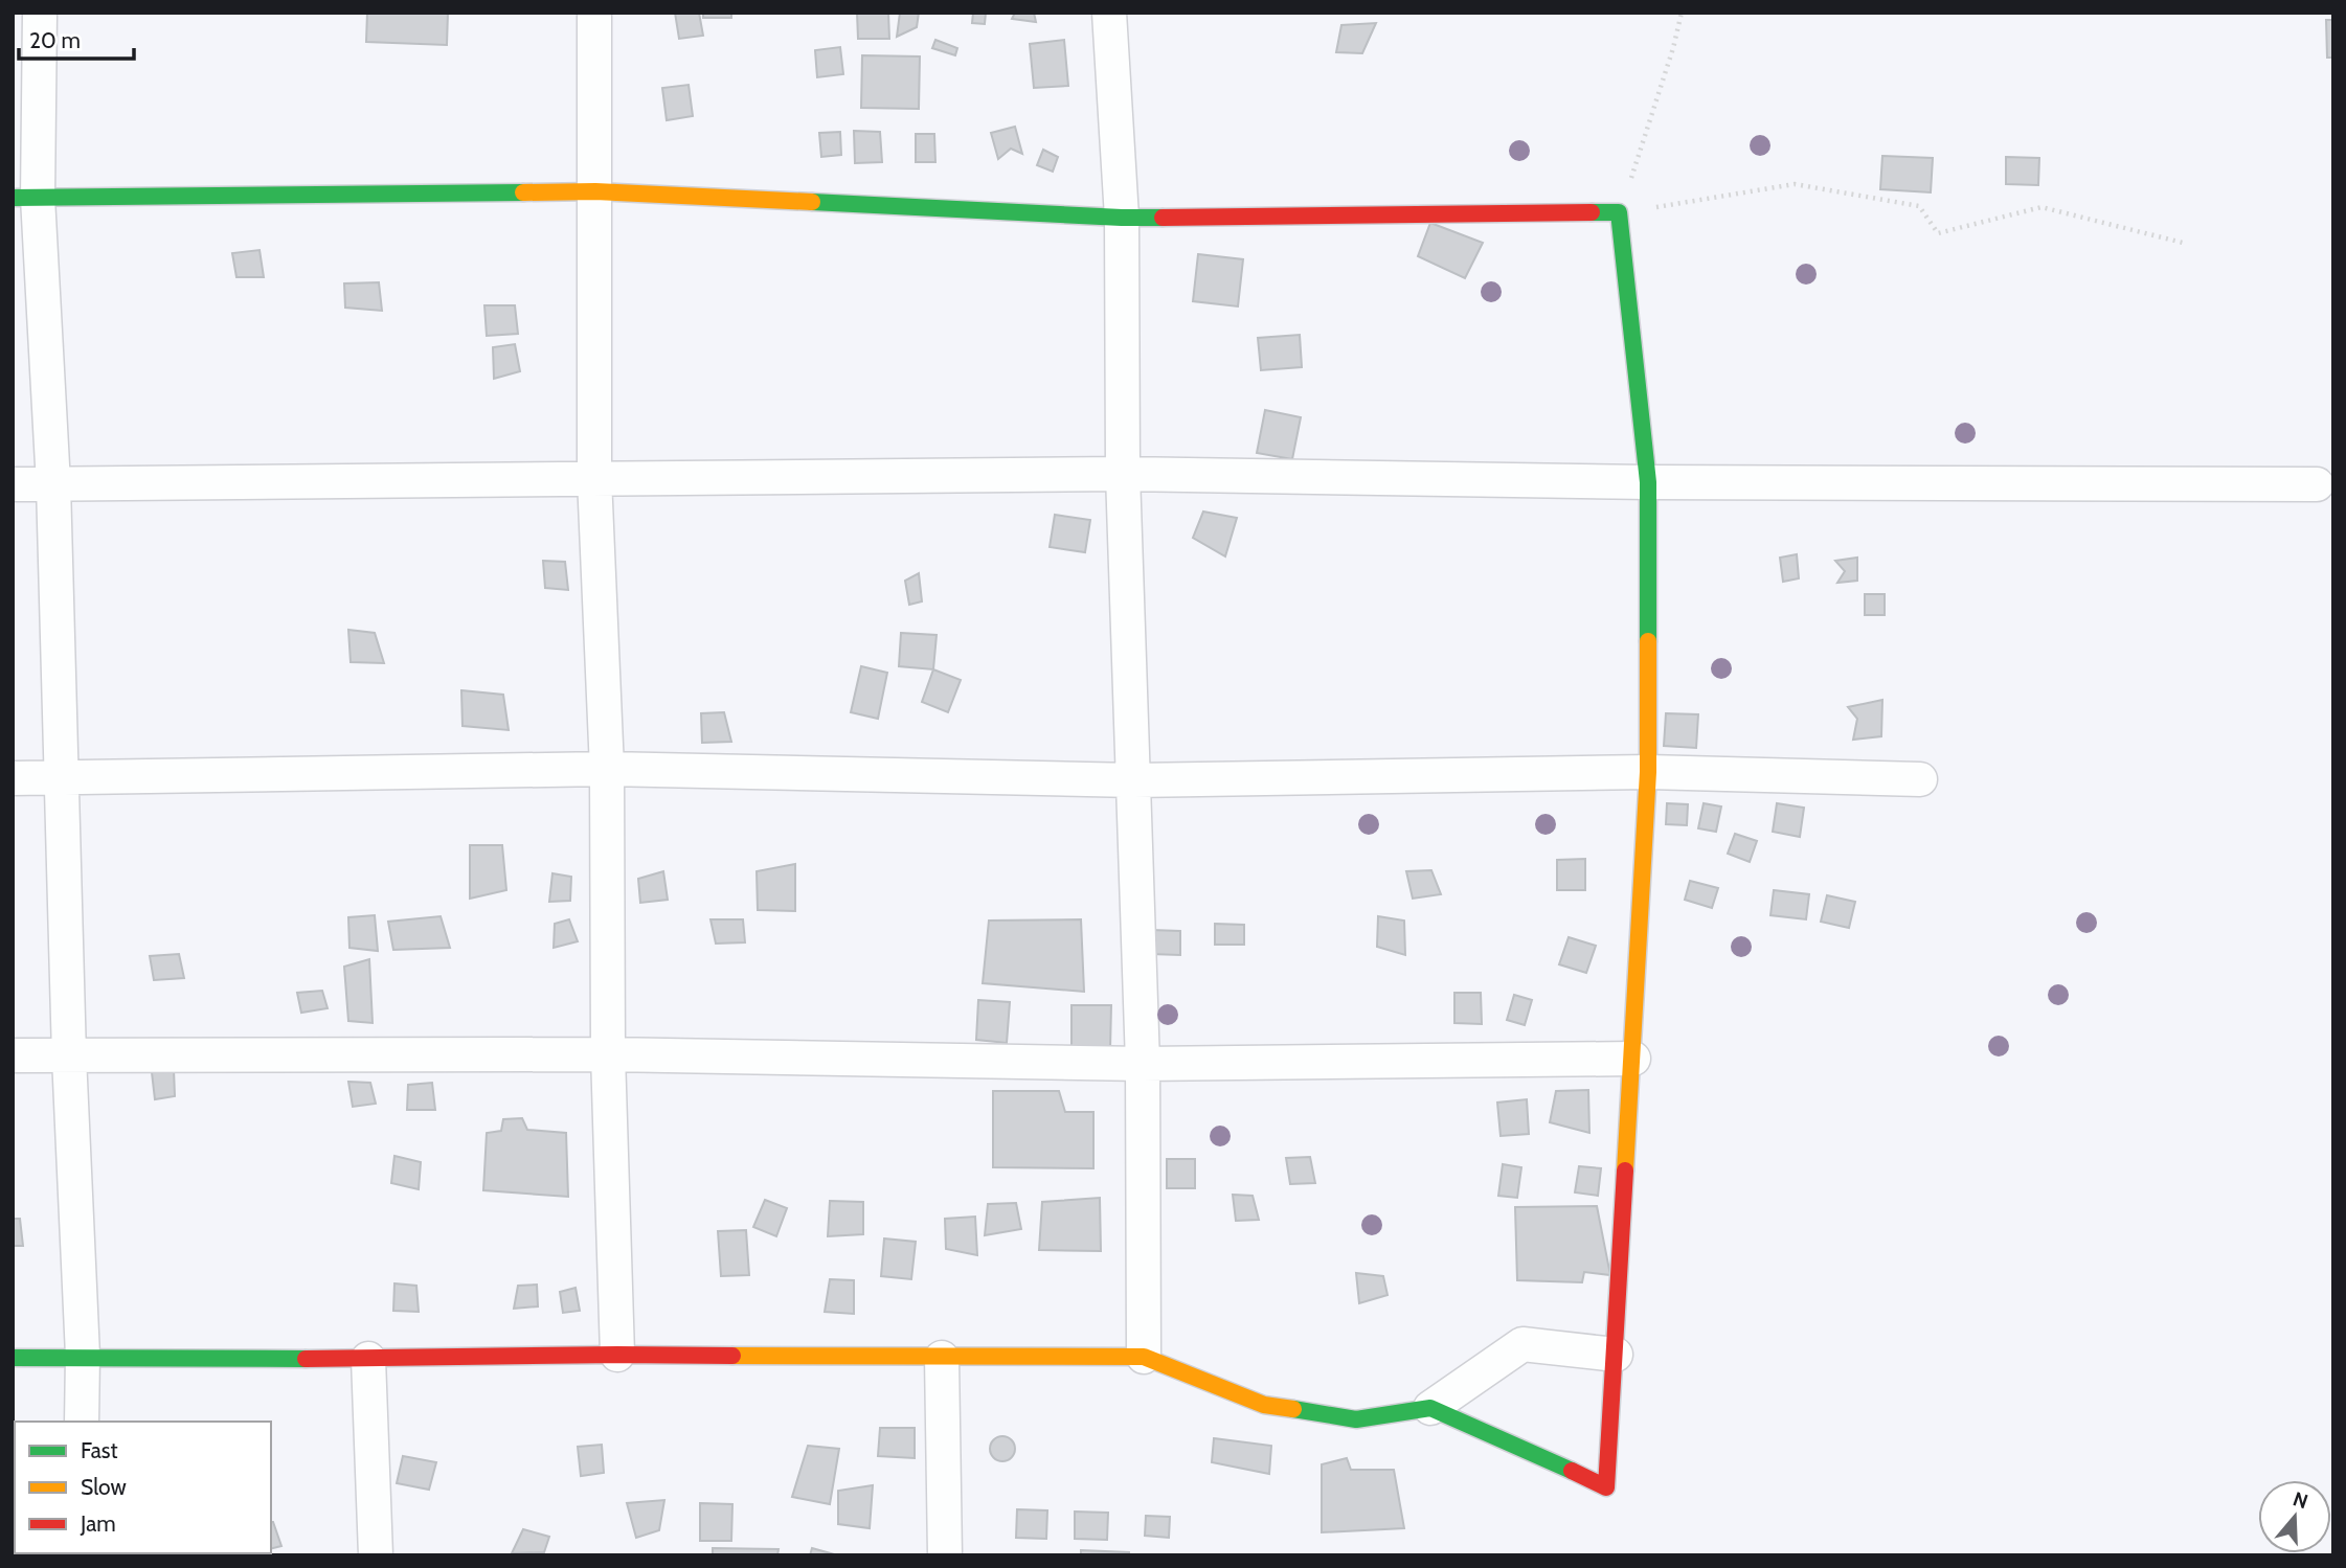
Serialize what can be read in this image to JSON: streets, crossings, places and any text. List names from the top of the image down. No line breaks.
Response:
{"legend":["Fast","Slow","Jam"],"scale_bar":"20 m","north":"top"}
